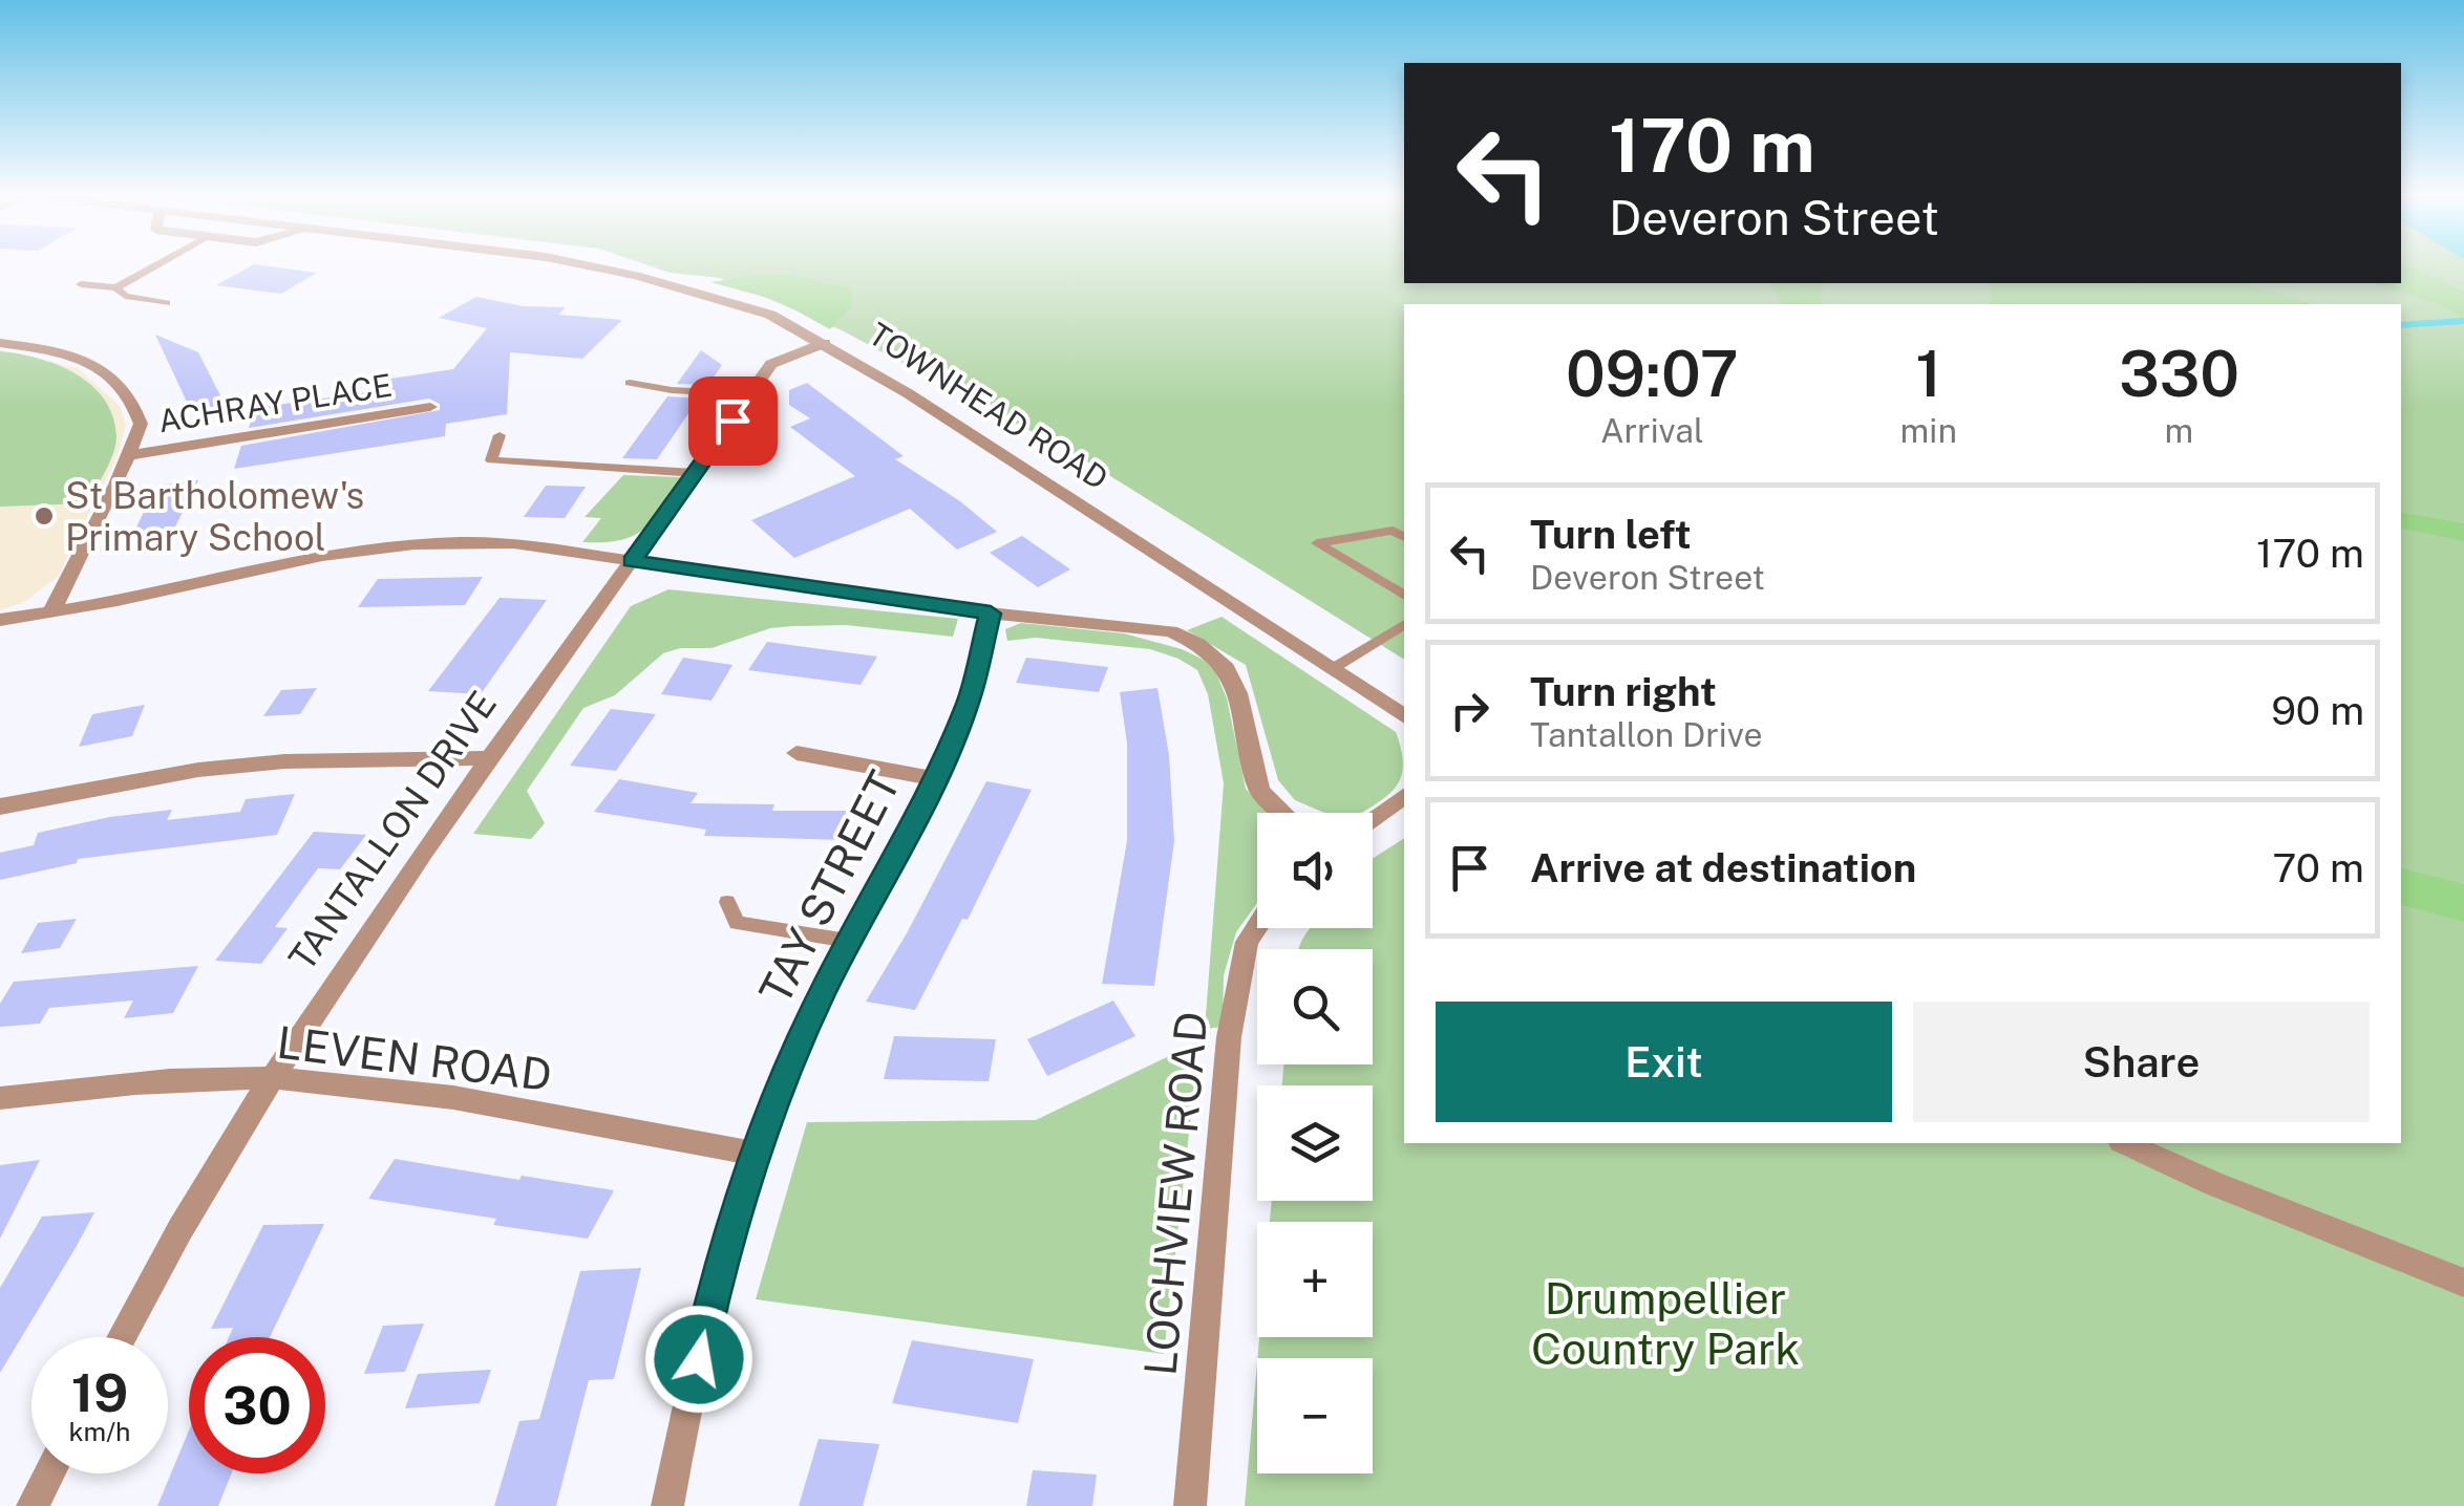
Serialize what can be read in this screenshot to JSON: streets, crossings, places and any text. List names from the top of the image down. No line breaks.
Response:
{"streets":{"street":["ACHRAY PLACE","TOWNHEAD ROAD","TANTALLON DRIVE","TAY STREET","LEVEN ROAD","LOCHVIEW ROAD"]},"crossings":[["TOWNHEAD ROAD","TANTALLON DRIVE"],["TANTALLON DRIVE","LEVEN ROAD"],["TAY STREET","LEVEN ROAD"]],"parks":["Drumpellier Country Park"],"places":["St Bartholomew's Primary School"],"page":{"turn":["170 m","Deveron Street"],"eta":["09:07","Arrival","1","min","330","m"],"list":[{"name":"Turn left","note":"Deveron Street","value":"170 m"},{"name":"Turn right","note":"Tantallon Drive","value":"90 m"},{"name":"Arrive at destination","value":"70 m"}],"map_buttons":["+","−"],"buttons":["Exit","Share"],"speed":"19 km/h","limit":"30"}}
